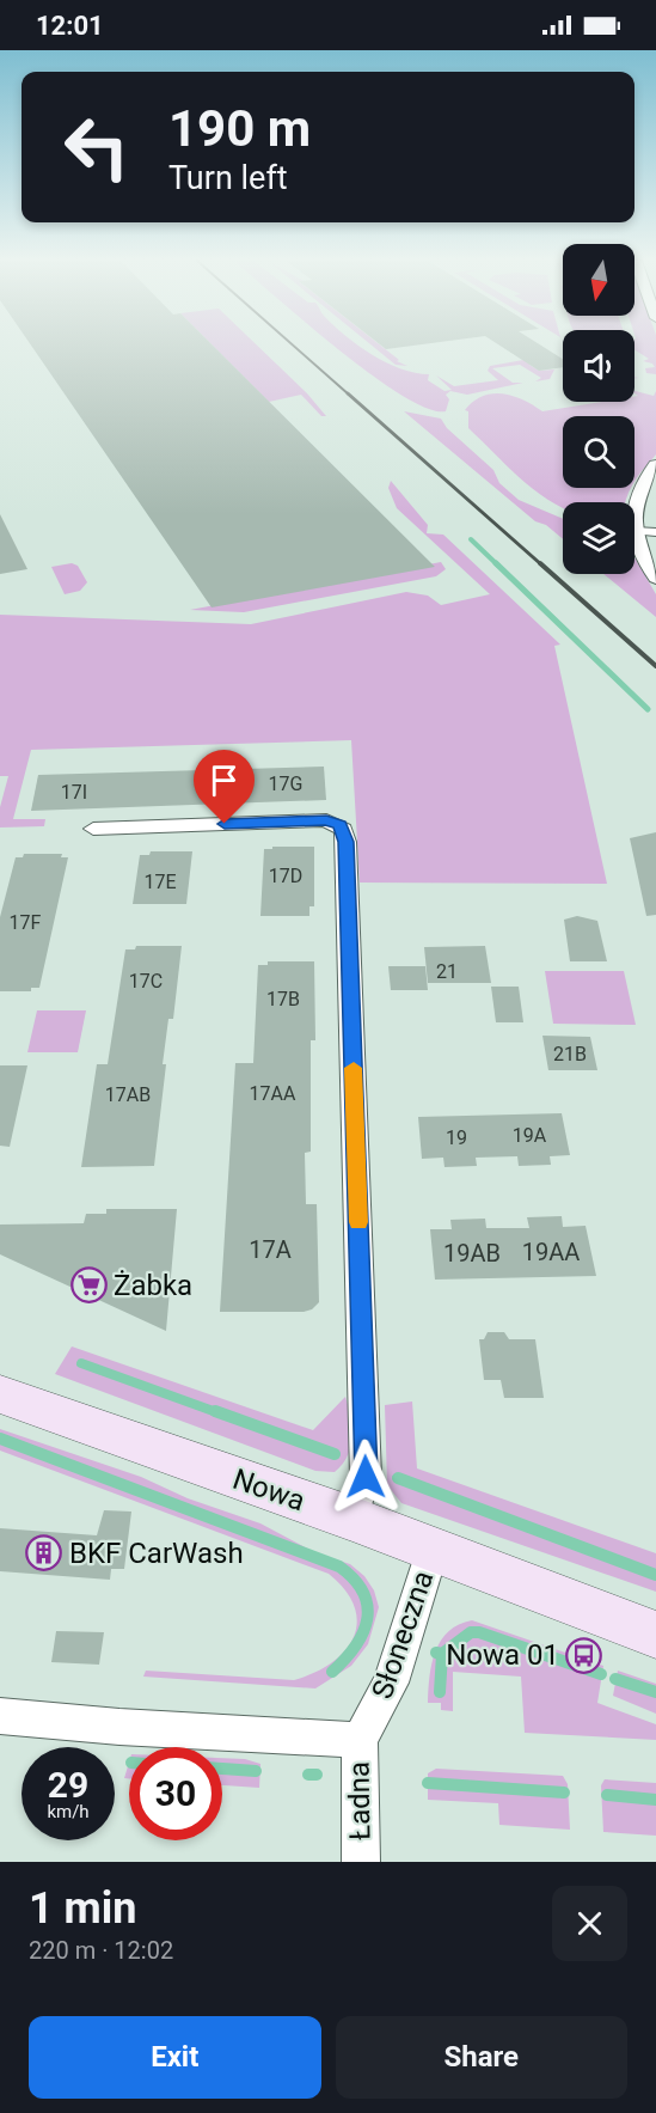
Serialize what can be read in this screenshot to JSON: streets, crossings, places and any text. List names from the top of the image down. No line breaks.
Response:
{"streets":{"main road":["Nowa"],"street":["Słoneczna","Ładna"]},"crossings":[["Nowa","Słoneczna"],["Słoneczna","Ładna"]],"places":{"supermarket":["Żabka"],"building":["BKF CarWash"],"bus stop":["Nowa 01"]},"house_numbers":["17G","17I","17D","17E","17F","21","17C","17B","21B","17AA","17AB","19A","19","17A","19AA","19AB"],"north":"bottom","page":{"status":"12:01","turn":["190 m","Turn left"],"speed":"29 km/h","limit":"30","heading":["1 min","220 m · 12:02"],"buttons":["Exit","Share"]}}
